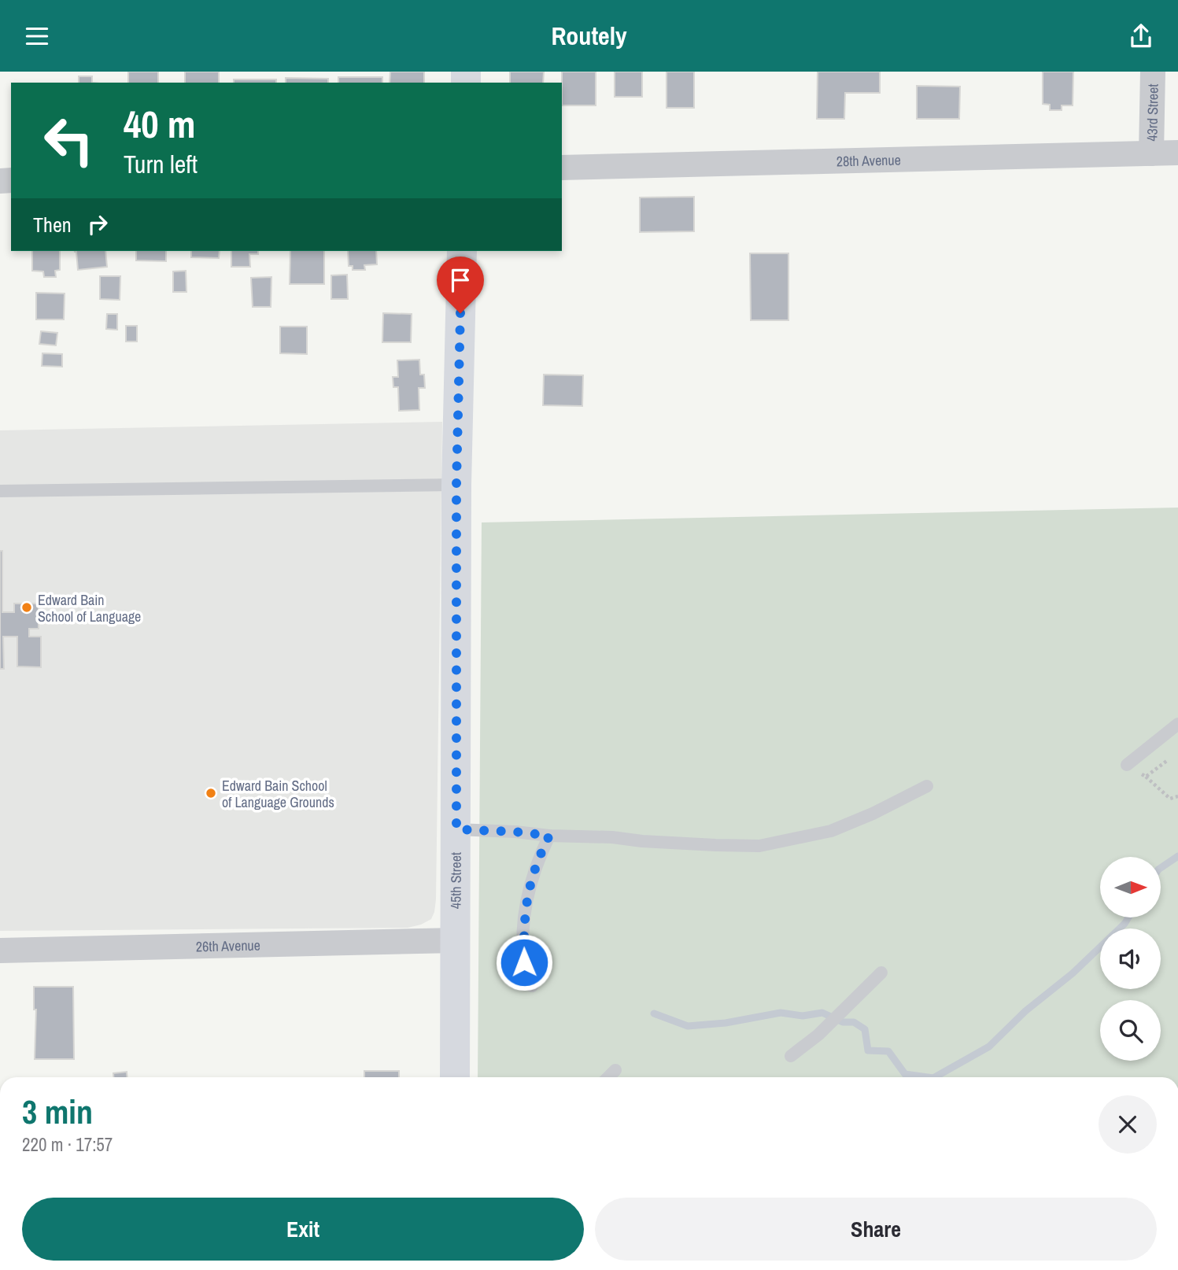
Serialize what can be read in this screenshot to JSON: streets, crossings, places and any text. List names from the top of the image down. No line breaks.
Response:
{"streets":{"street":["43rd Street","28th Avenue","45th Street","26th Avenue"]},"crossings":[["43rd Street","28th Avenue"],["45th Street","26th Avenue"]],"places":["Edward Bain School of Language","Edward Bain School of Language Grounds"],"north":"right","page":{"header":"Routely","turn":["40 m","Turn left"],"then":"Then","heading":["3 min","220 m · 17:57"],"buttons":["Exit","Share"]}}
